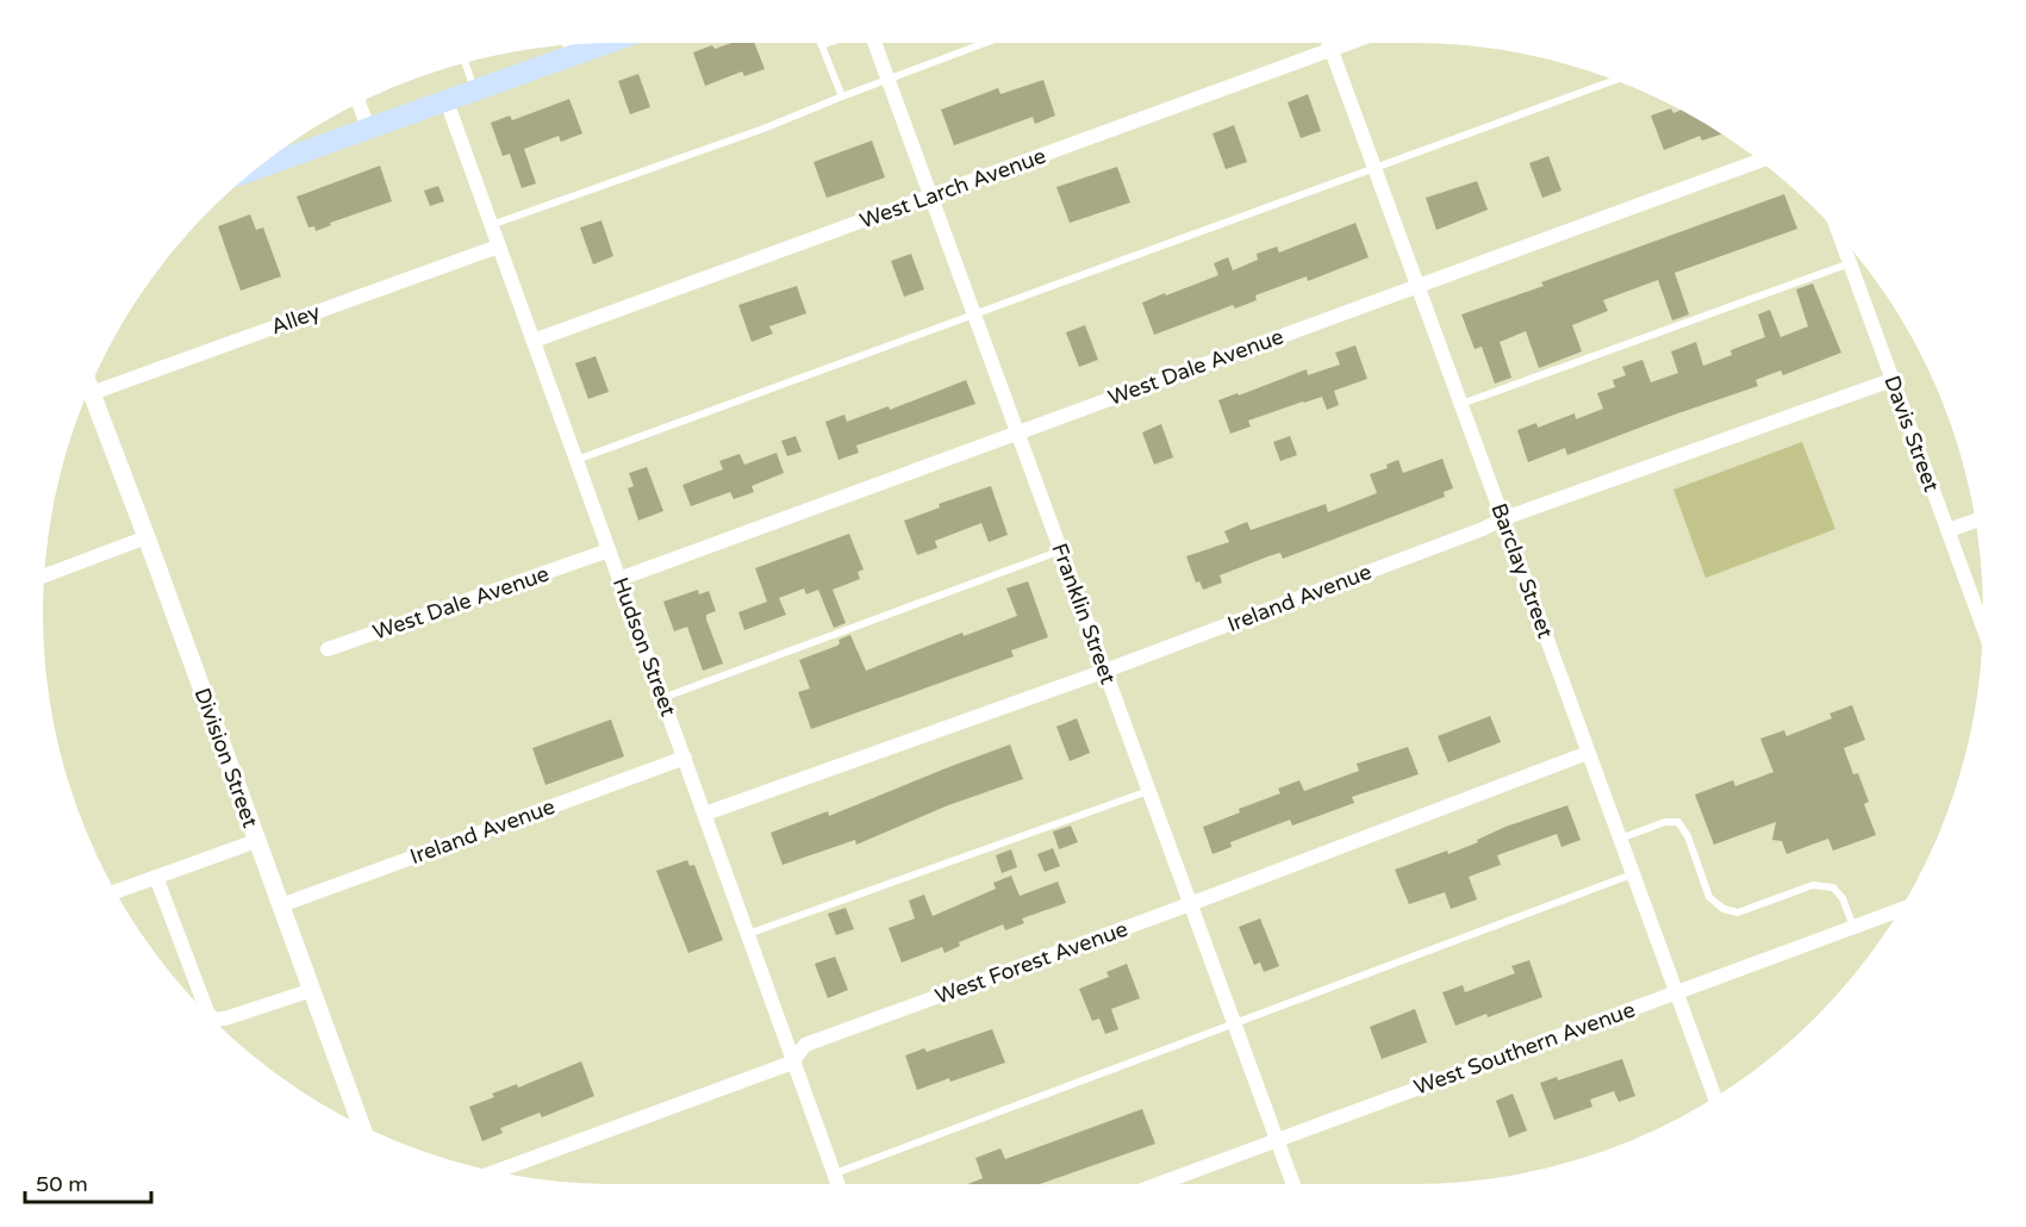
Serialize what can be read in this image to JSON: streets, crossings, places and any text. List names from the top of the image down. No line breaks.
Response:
{"streets":{"street":["West Larch Avenue","Alley","West Dale Avenue","Davis Street","Barclay Street","Ireland Avenue","Franklin Street","Hudson Street","Division Street","West Forest Avenue","West Southern Avenue"]},"crossings":[["West Larch Avenue","Barclay Street"],["West Larch Avenue","Franklin Street"],["West Larch Avenue","Hudson Street"],["Alley","Hudson Street"],["West Dale Avenue","Barclay Street"],["West Dale Avenue","Franklin Street"],["West Dale Avenue","Hudson Street"],["Davis Street","Ireland Avenue"],["Barclay Street","Ireland Avenue"],["Barclay Street","West Forest Avenue"],["Barclay Street","West Southern Avenue"],["Ireland Avenue","Franklin Street"],["Ireland Avenue","Hudson Street"],["Ireland Avenue","Division Street"],["Franklin Street","West Forest Avenue"],["Franklin Street","West Southern Avenue"],["Hudson Street","West Forest Avenue"]],"scale_bar":"50 m"}
